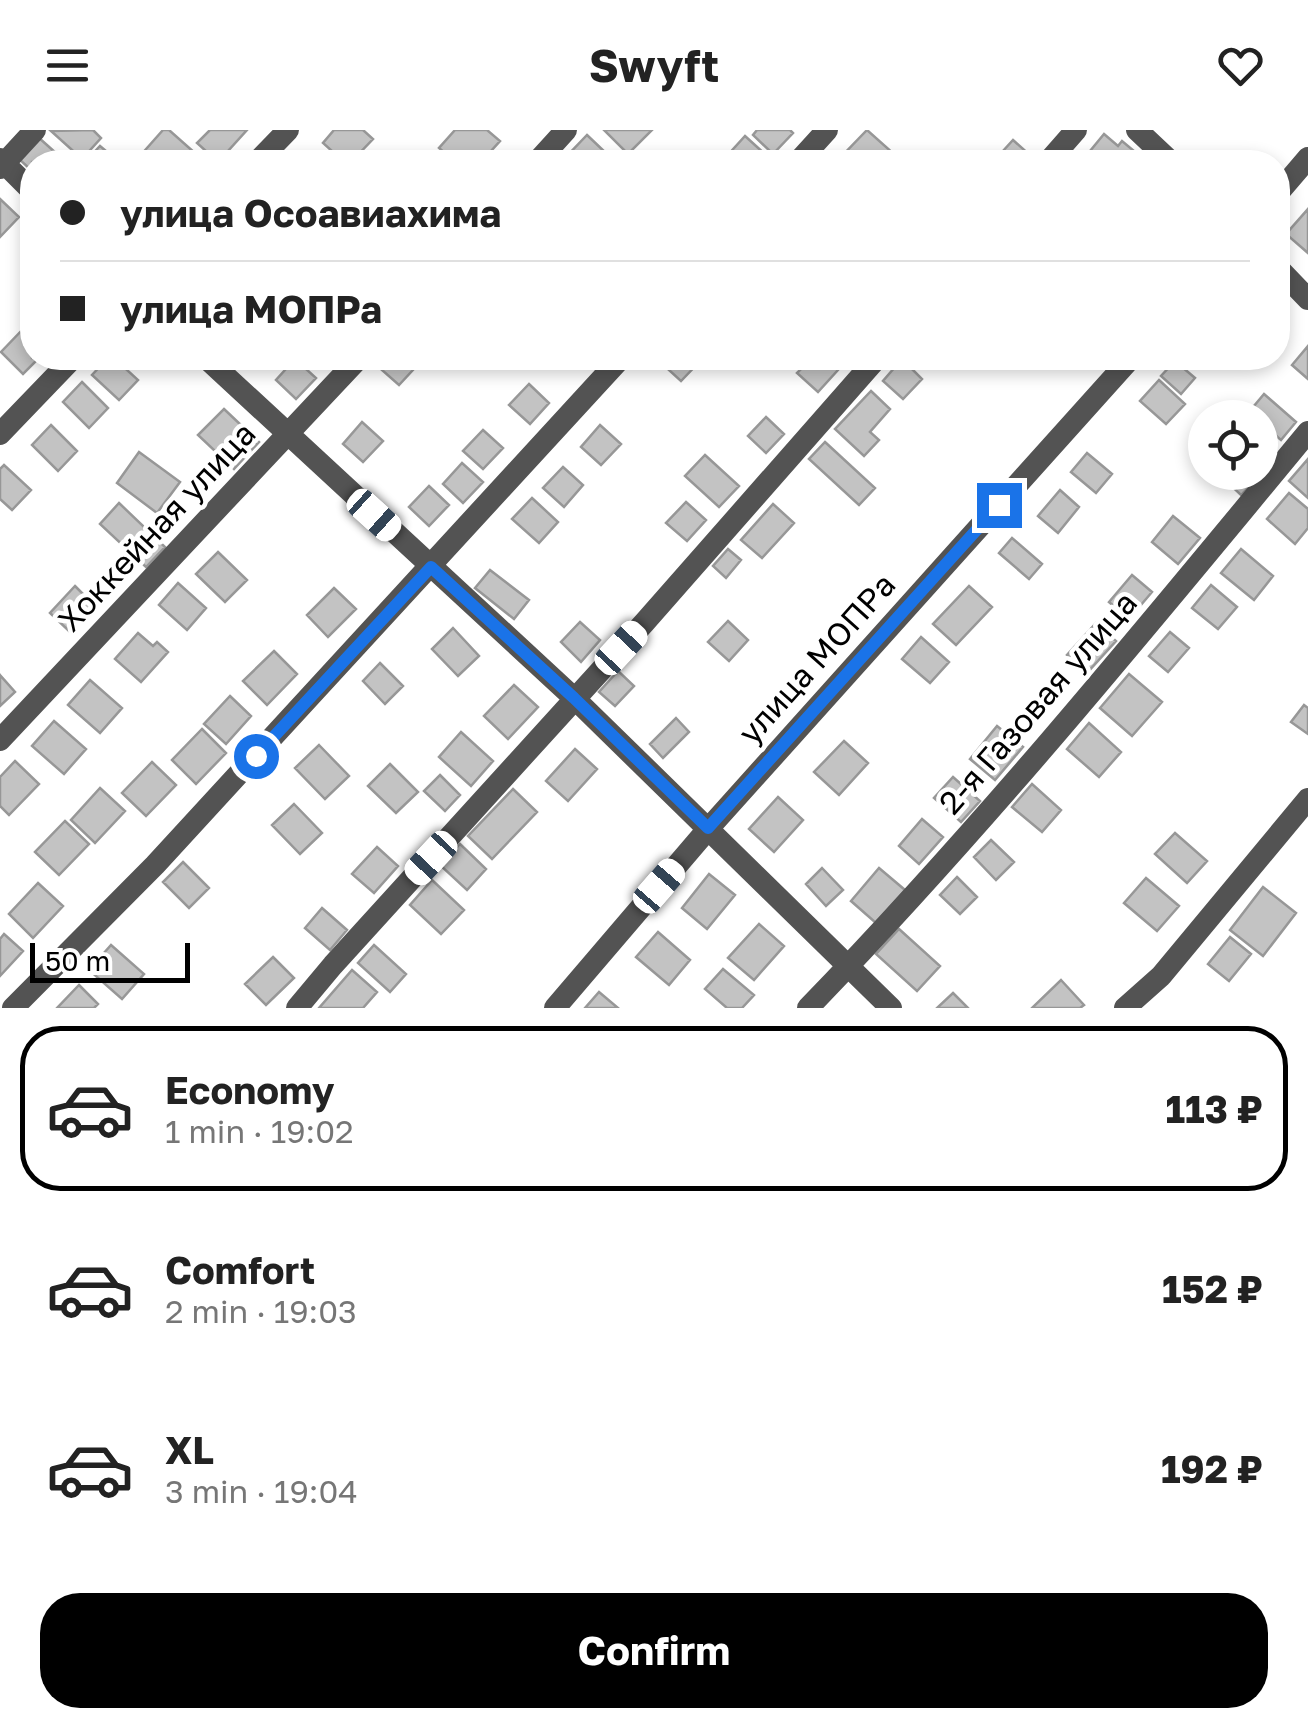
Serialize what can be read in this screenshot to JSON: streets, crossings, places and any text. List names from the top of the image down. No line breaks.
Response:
{"streets":{"street":["Хоккейная улица","улица МОПРа","2-я Газовая улица"]},"scale_bar":"50 m","page":{"header":"Swyft","banner":["улица Осоавиахима","улица МОПРа"],"scale":"50 m","list":[{"name":"Economy","note":"1 min · 19:02","value":"113 ₽"},{"name":"Comfort","note":"2 min · 19:03","value":"152 ₽"},{"name":"XL","note":"3 min · 19:04","value":"192 ₽"}],"buttons":"Confirm"}}
